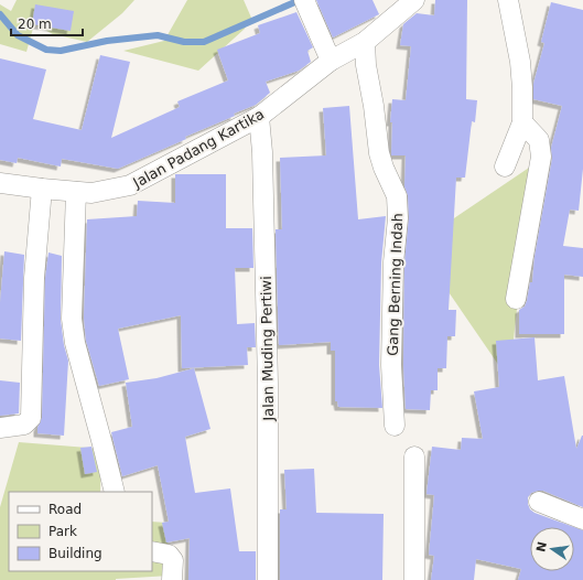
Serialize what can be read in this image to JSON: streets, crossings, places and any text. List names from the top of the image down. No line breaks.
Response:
{"streets":{"street":["Jalan Padang Kartika","Gang Berning Indah","Jalan Muding Pertiwi"]},"crossings":[["Jalan Padang Kartika","Gang Berning Indah"],["Jalan Padang Kartika","Jalan Muding Pertiwi"]],"legend":["Road","Park","Building"],"scale_bar":"20 m","north":"left"}
